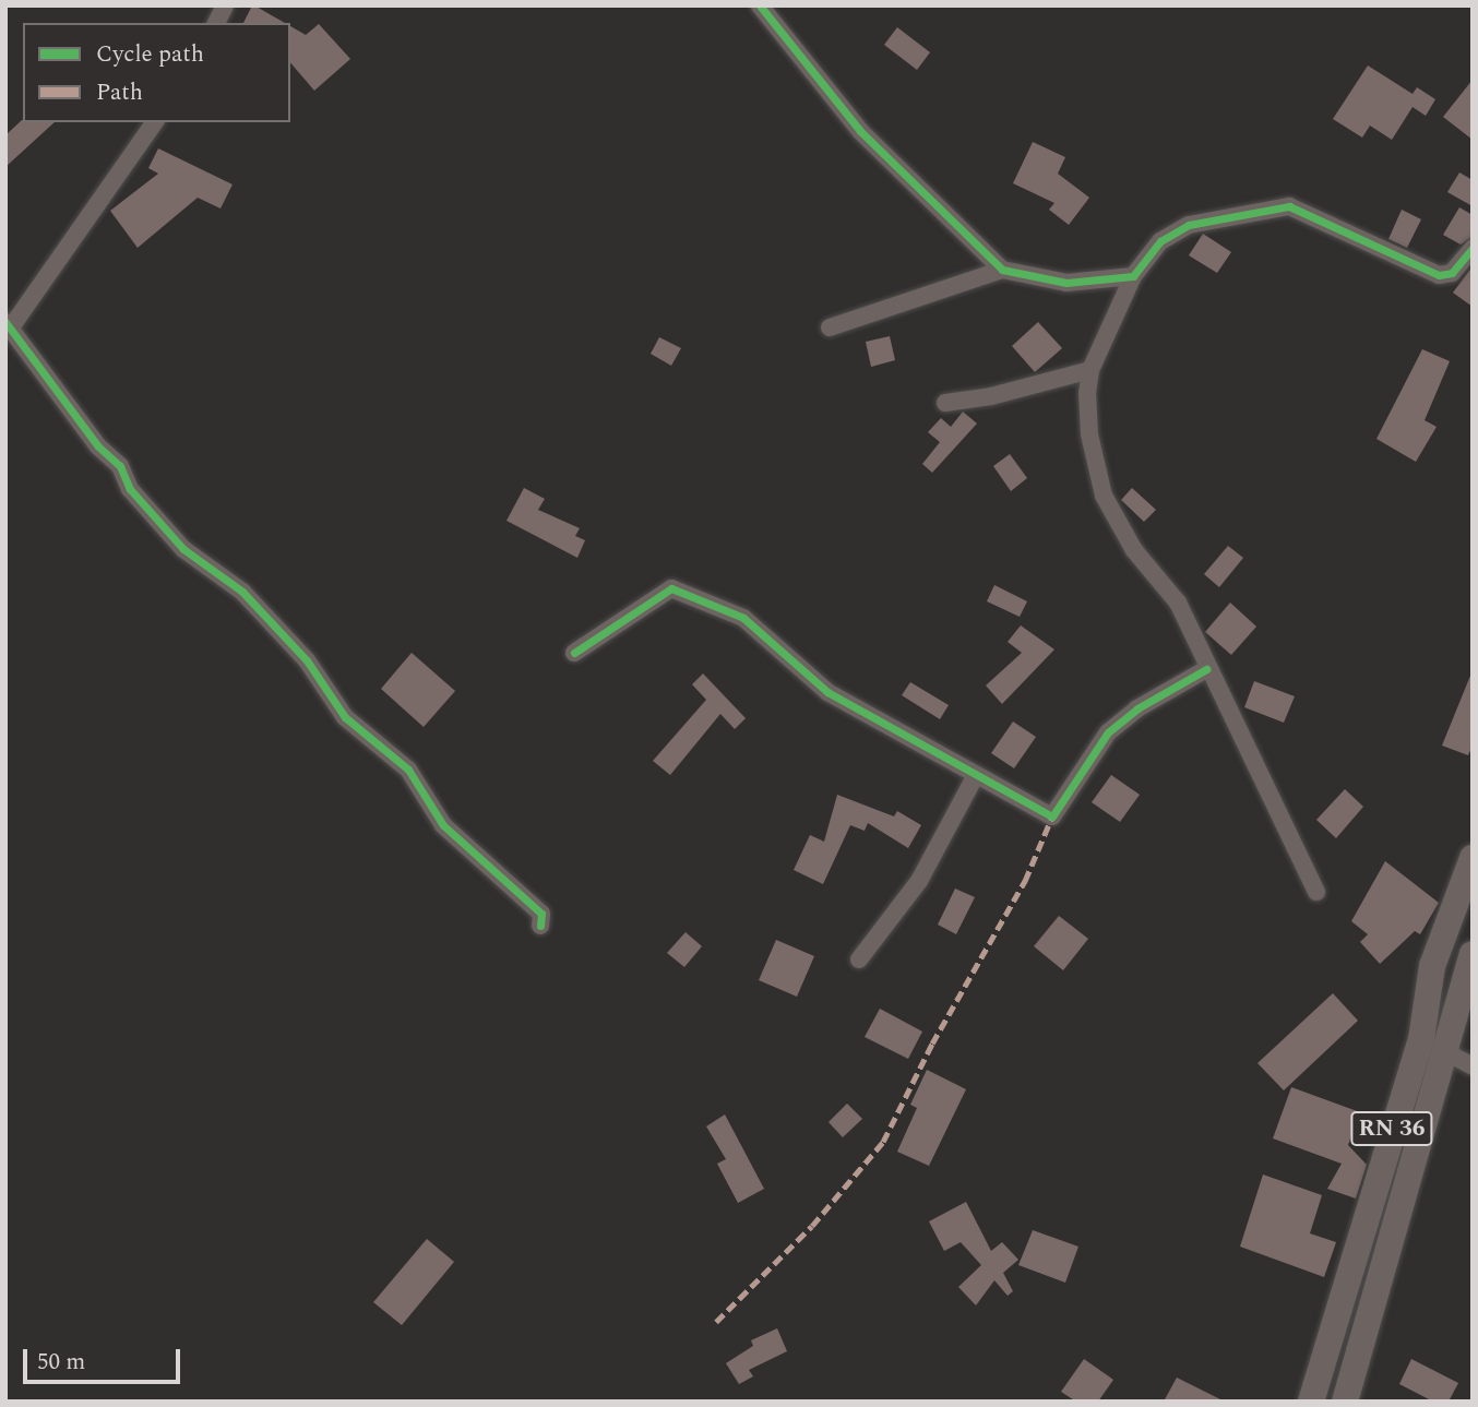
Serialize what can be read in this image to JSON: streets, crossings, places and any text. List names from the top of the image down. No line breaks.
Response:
{"streets":{"main road":["RN 36"]},"legend":["Cycle path","Path"],"scale_bar":"50 m"}
